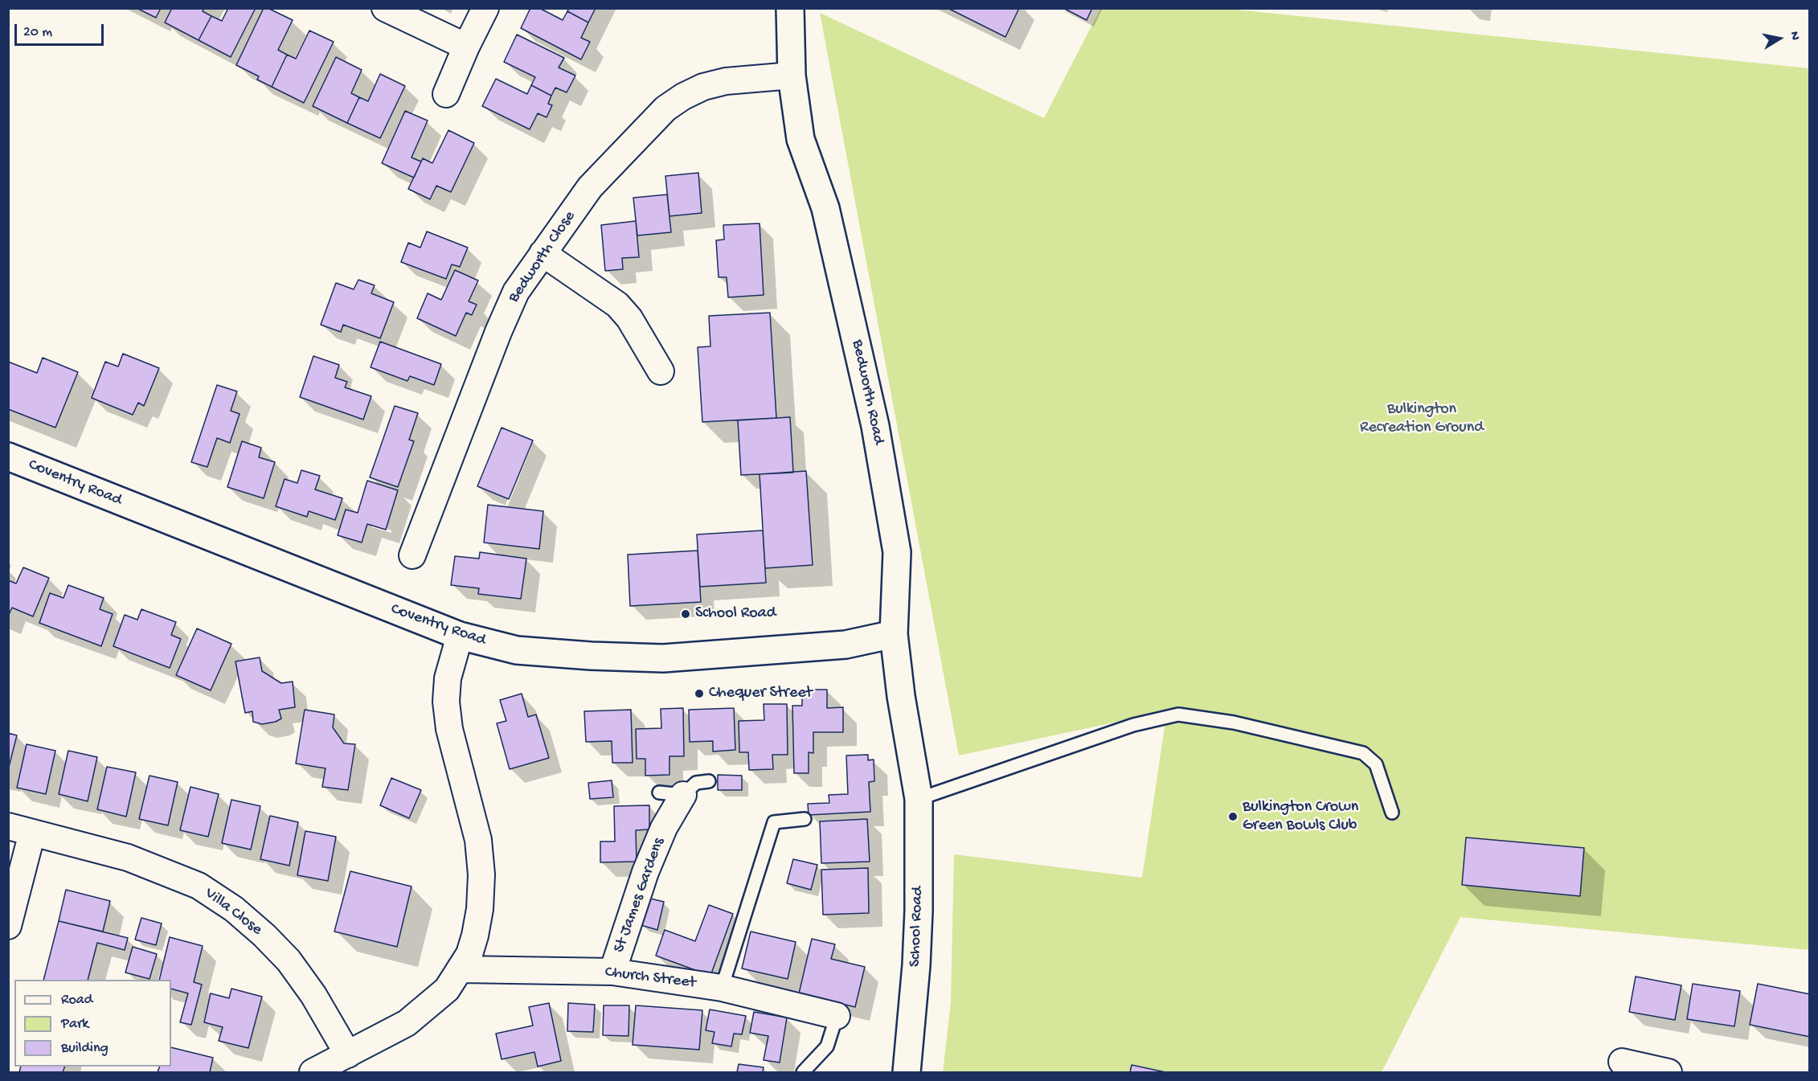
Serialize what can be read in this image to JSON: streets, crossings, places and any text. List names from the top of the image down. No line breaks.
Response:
{"streets":{"main road":["Bedworth Road","Coventry Road","School Road"],"street":["Bedworth Close","St James Gardens","Villa Close","Church Street"]},"crossings":[["Bedworth Close","Bedworth Road"],["Bedworth Road","Coventry Road"],["Bedworth Road","School Road"],["St James Gardens","Church Street"]],"parks":["Bulkington Recreation Ground"],"places":["School Road","Chequer Street","Bulkington Crown Green Bowls Club"],"legend":["Road","Park","Building"],"scale_bar":"20 m","north":"right"}
